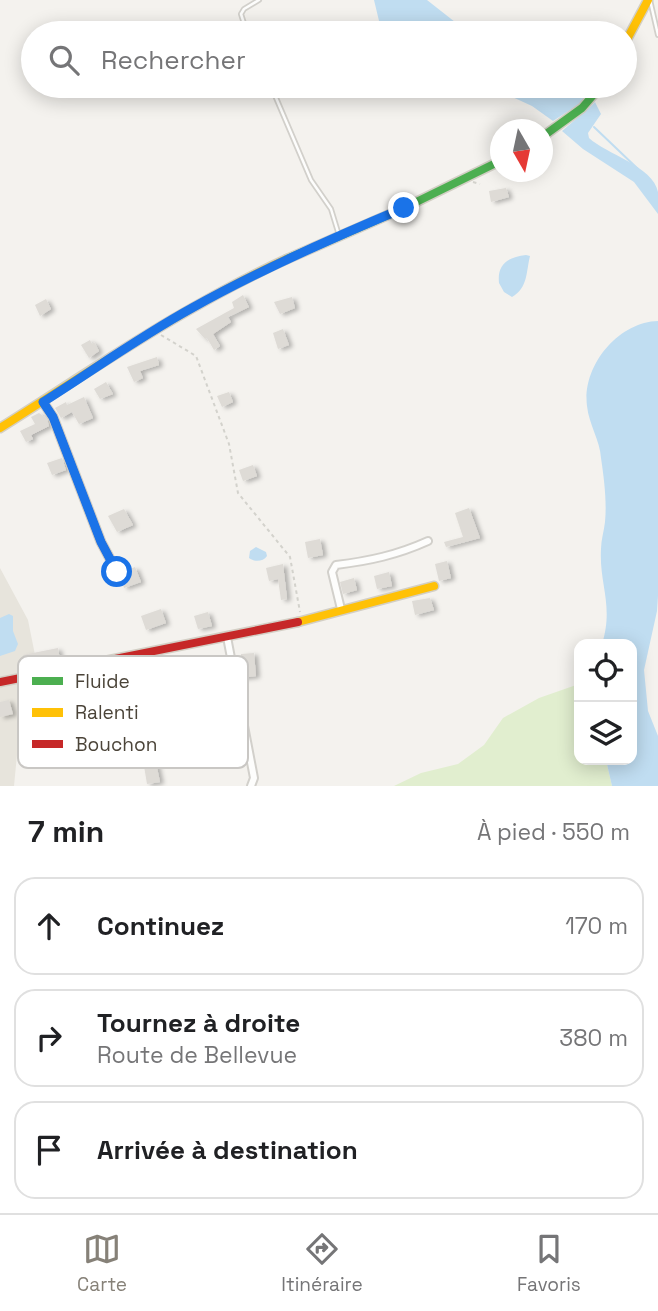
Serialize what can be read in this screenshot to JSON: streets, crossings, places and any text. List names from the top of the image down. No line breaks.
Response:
{"legend":["Fluide","Ralenti","Bouchon"],"north":"bottom","page":{"search":"Rechercher","heading":["7 min","À pied · 550 m"],"list":[["Continuez","170 m"],["Tournez à droite","Route de Bellevue","380 m"],"Arrivée à destination"],"nav":["Carte","Itinéraire","Favoris"]}}
